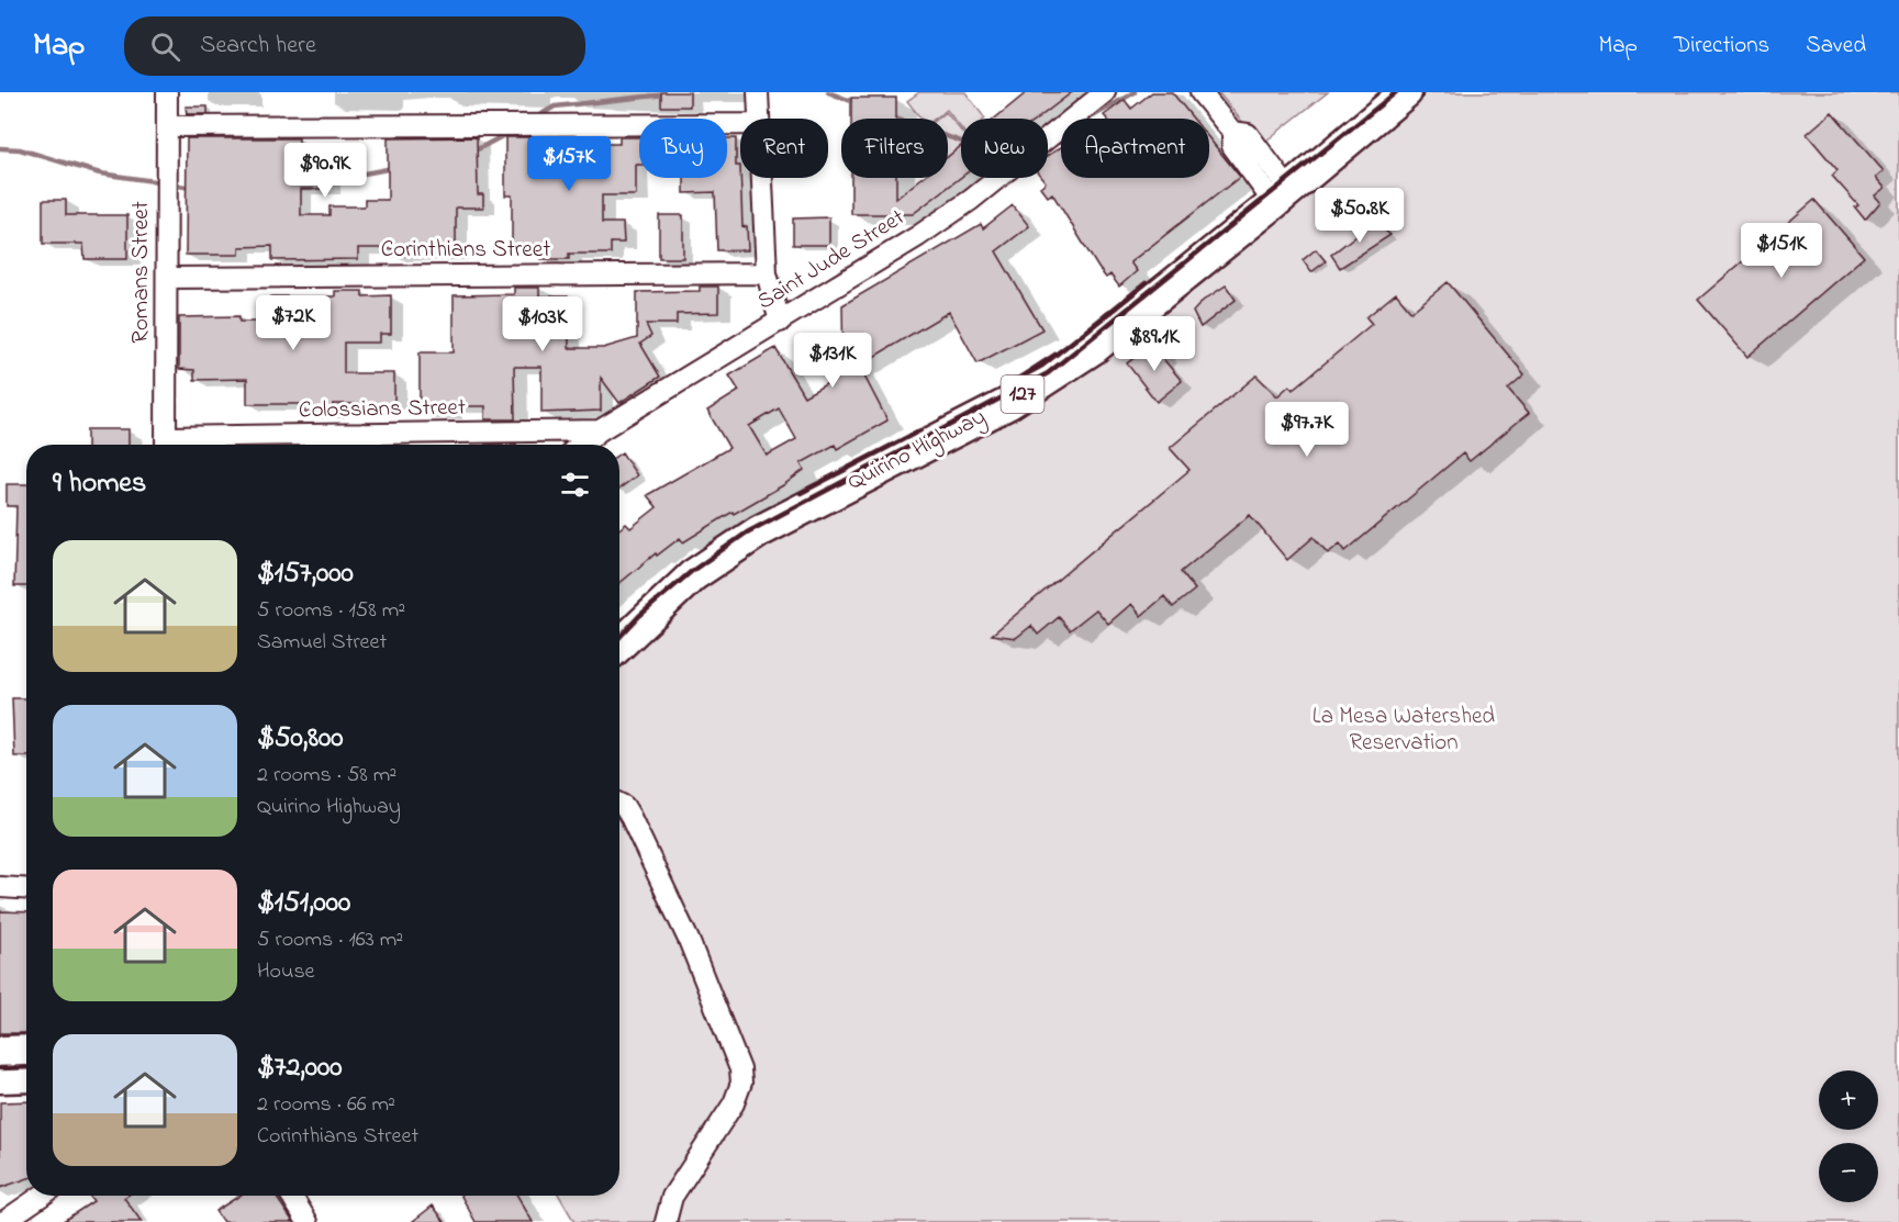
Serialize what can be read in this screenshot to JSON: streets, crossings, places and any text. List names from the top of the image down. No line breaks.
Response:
{"streets":{"main road":["127","Quirino Highway"],"street":["Corinthians Street","Saint Jude Street","Romans Street","Colossians Street"]},"crossings":[["Corinthians Street","Romans Street"],["Saint Jude Street","Colossians Street"],["Romans Street","Colossians Street"]],"parks":["La Mesa Watershed Reservation"],"page":{"header":"Map","search":"Search here","nav":["Map","Directions","Saved"],"chip":["Buy","Rent","Filters","New","Apartment"],"price":["$157K","$90.9K","$50.8K","$151K","$72K","$103K","$89.1K","$131K","$97.7K"],"heading":"9 homes","list":[{"name":"$157,000","note":"5 rooms · 158 m² · Samuel Street"},{"name":"$50,800","note":"2 rooms · 58 m² · Quirino Highway"},{"name":"$151,000","note":"5 rooms · 163 m² · House"},{"name":"$72,000","note":"2 rooms · 66 m² · Corinthians Street"}],"map_buttons":["+","−"]}}
